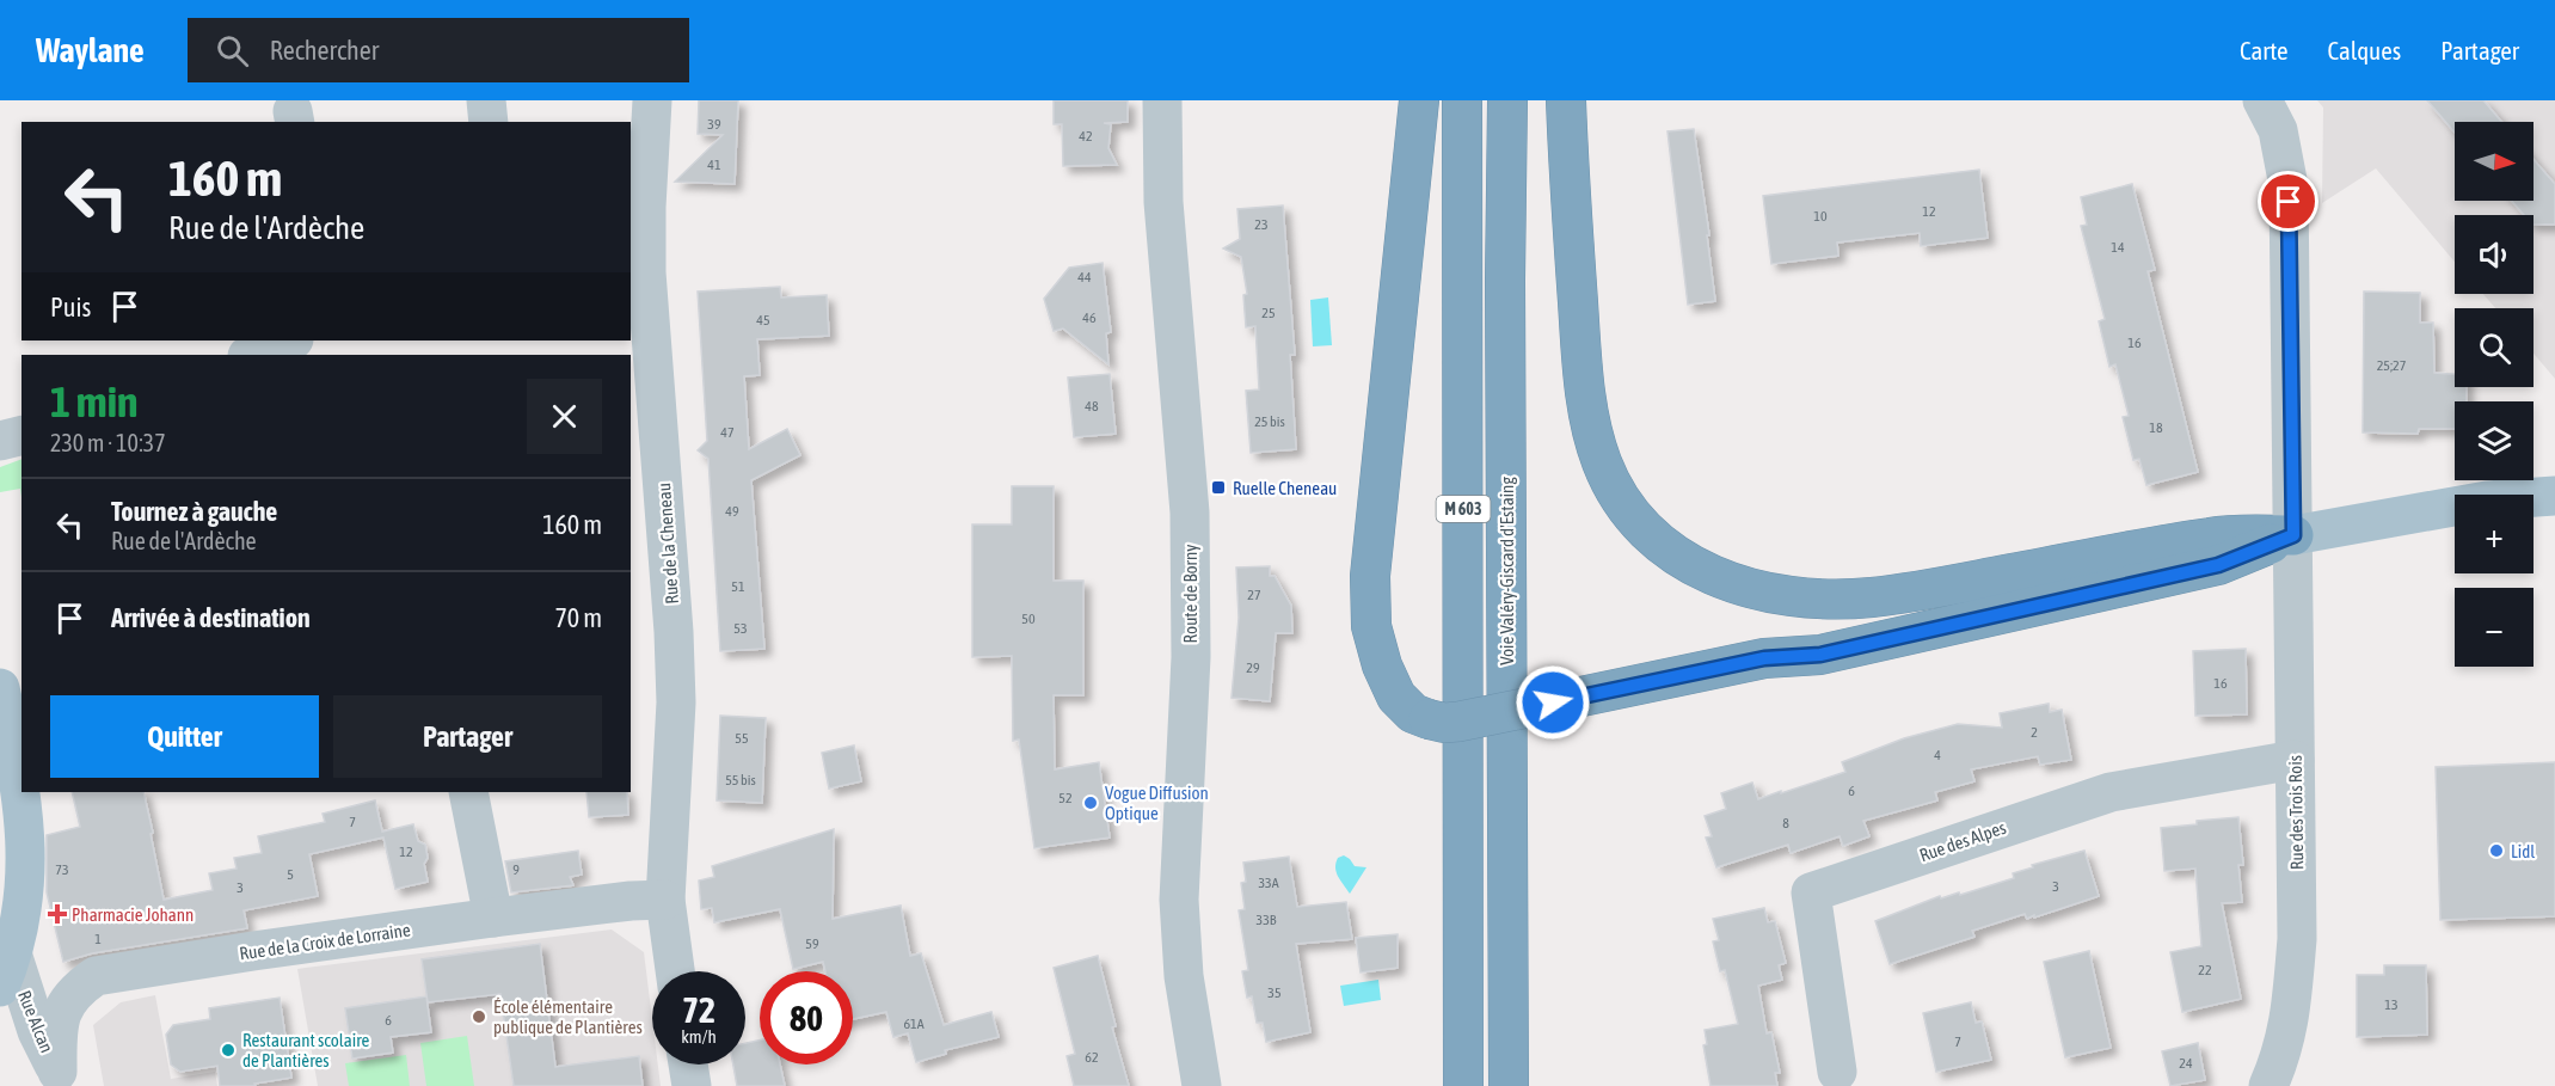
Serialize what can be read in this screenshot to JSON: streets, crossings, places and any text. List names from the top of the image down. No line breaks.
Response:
{"streets":{"highway":["M 603","Voie Valéry-Giscard d'Estaing"],"street":["Rue de la Cheneau","Route de Borny","Rue des Trois Rois","Rue des Alpes","Rue de la Croix de Lorraine","Rue Alcan"]},"crossings":[["Rue de la Cheneau","Rue de la Croix de Lorraine"],["Rue des Trois Rois","Rue des Alpes"],["Rue de la Croix de Lorraine","Rue Alcan"]],"places":{"transit":["Ruelle Cheneau"],"other":["Vogue Diffusion Optique","Lidl","École élémentaire publique de Plantières","Restaurant scolaire de Plantières"],"health":["Pharmacie Johann"]},"house_numbers":["39","42","41","12","10","23","14","44","25","46","45","16","25;27","48","25 bis","18","47","49","51","27","50","53","29","16","2","55","4","55 bis","6","52","7","8","12","73","9","5","33A","3","3","33B","1","59","22","35","13","6","61A","7","62","24"],"north":"right","page":{"header":"Waylane","search":"Rechercher","nav":["Carte","Calques","Partager"],"map_buttons":["+","−"],"turn":["160 m","Rue de l'Ardèche"],"then":"Puis","heading":["1 min","230 m · 10:37"],"list":[{"name":"Tournez à gauche","note":"Rue de l'Ardèche","value":"160 m"},{"name":"Arrivée à destination","value":"70 m"}],"buttons":["Quitter","Partager"],"speed":"72 km/h","limit":"80"}}
